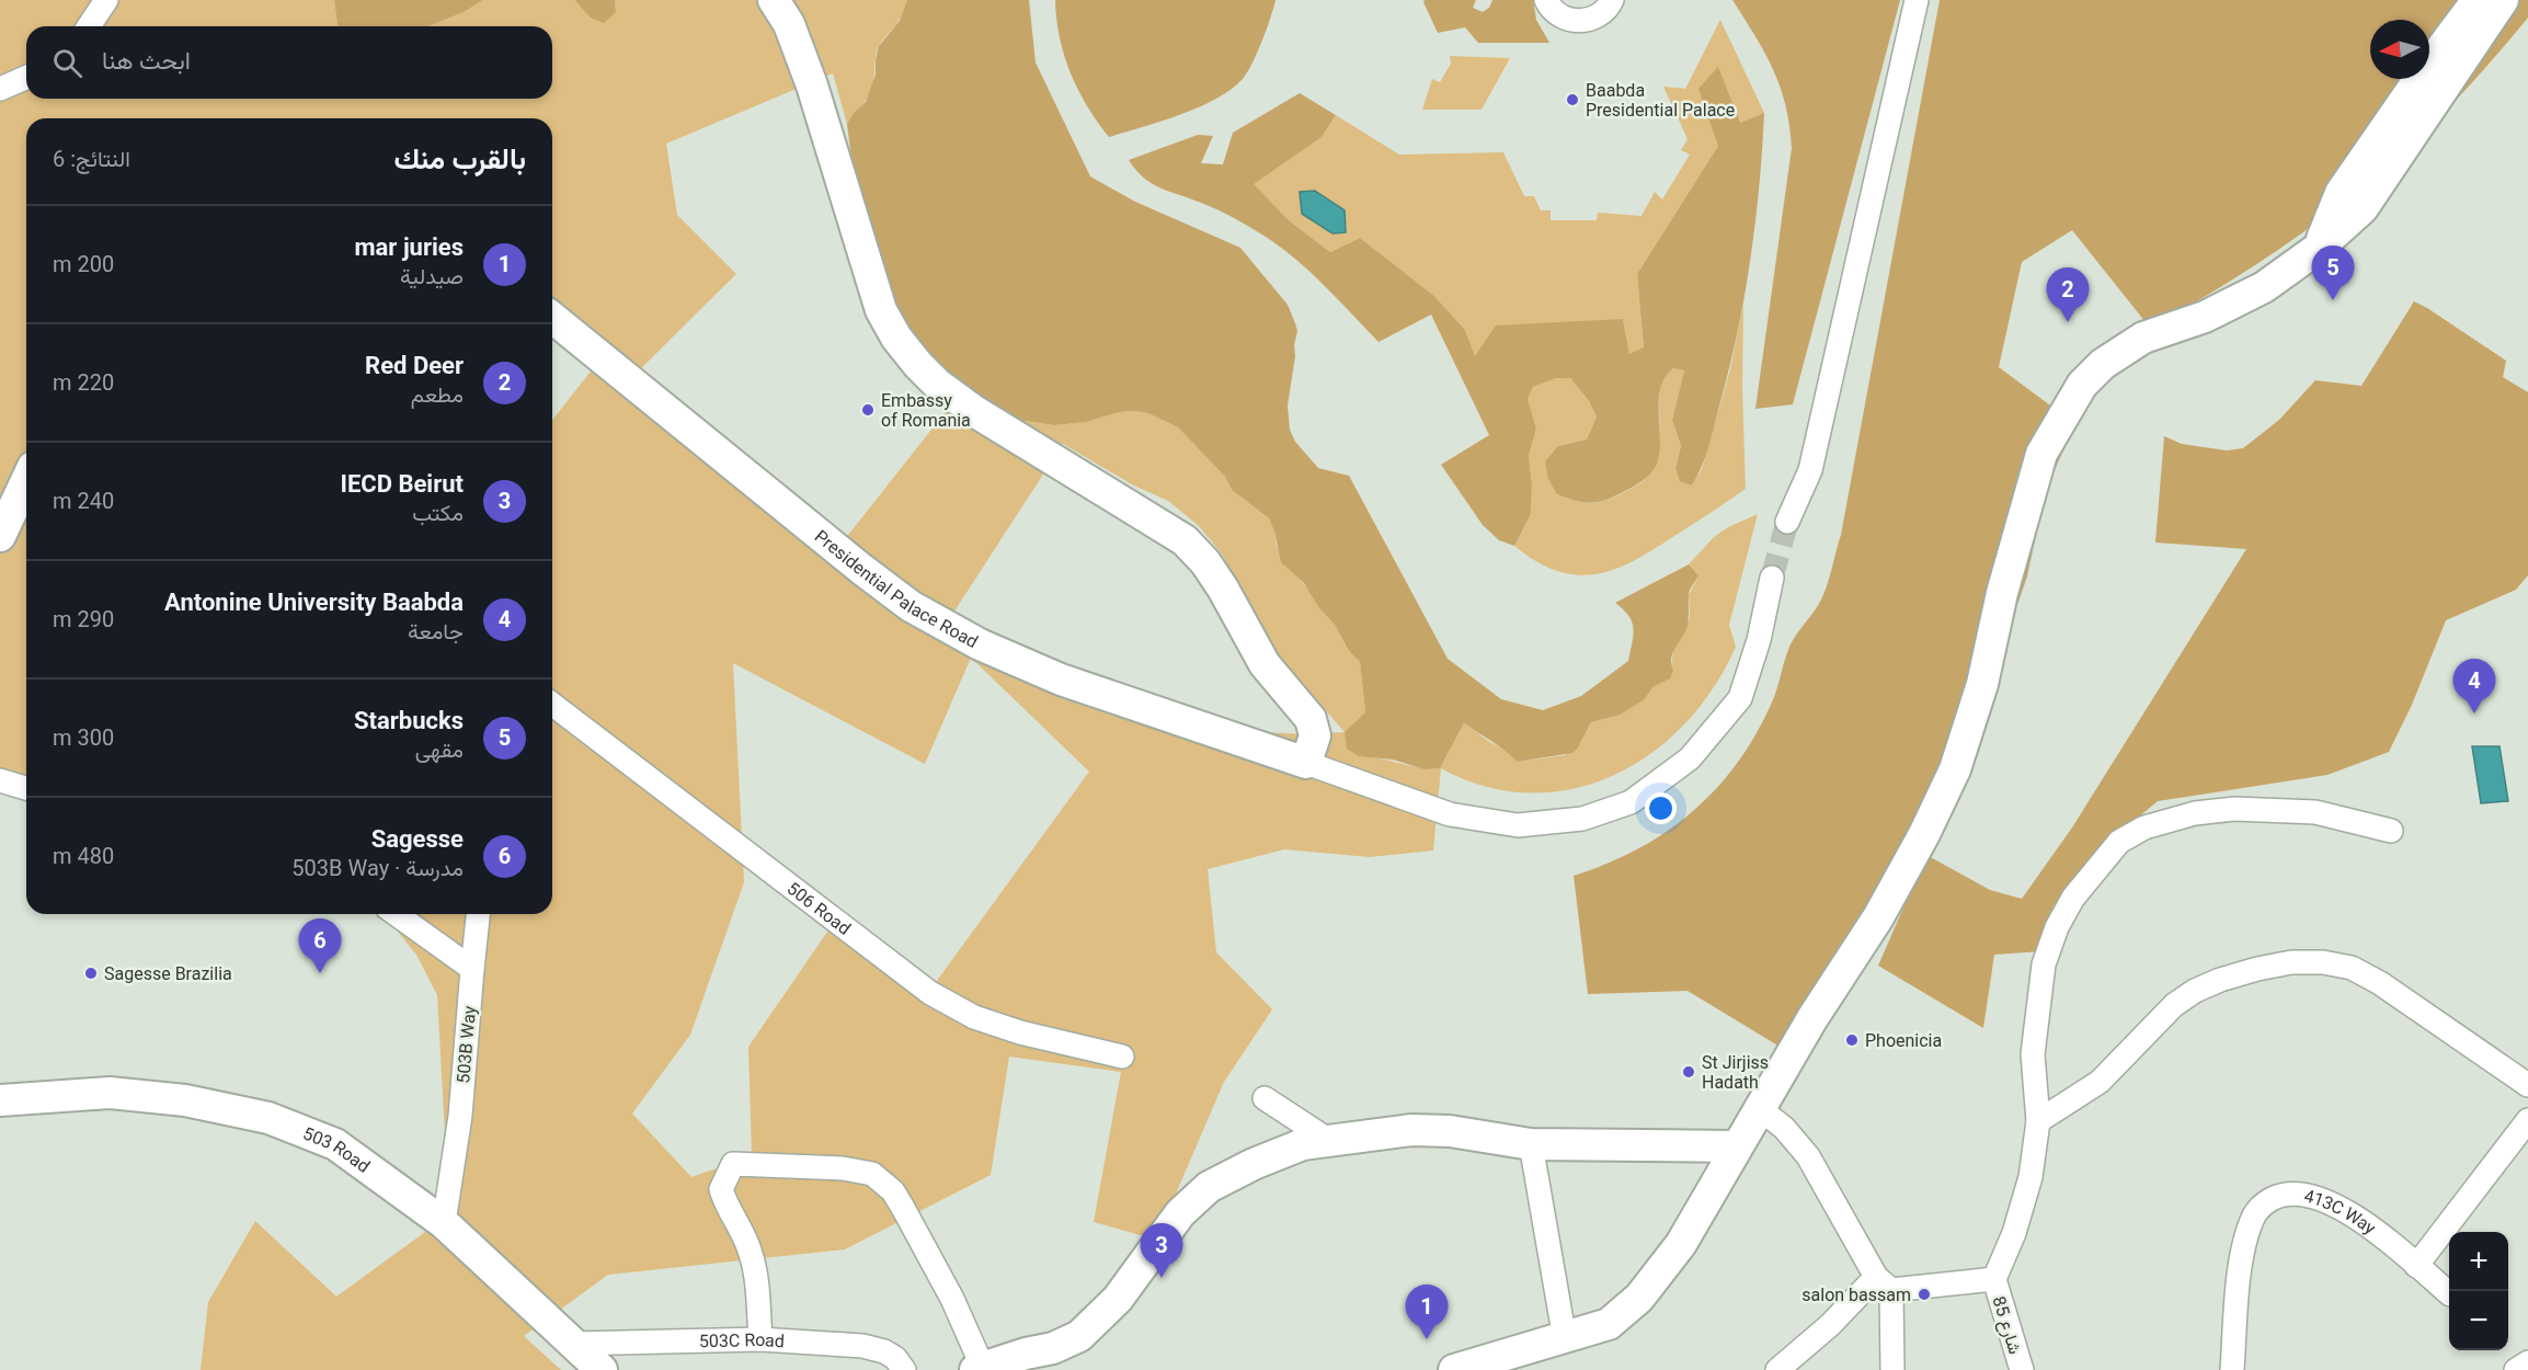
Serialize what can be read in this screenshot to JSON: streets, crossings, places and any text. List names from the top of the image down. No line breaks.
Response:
{"streets":{"street":["Presidential Palace Road","506 Road","503B Way","503 Road","413C Way","شارع 85","503C Road"]},"crossings":[["503B Way","503 Road"],["503 Road","503C Road"]],"places":["Baabda Presidential Palace","Embassy of Romania","Sagesse Brazilia","Phoenicia","St Jirjiss Hadath","salon bassam"],"north":"left","page":{"search":"ابحث هنا","heading":["بالقرب منك","النتائج: 6"],"list":[{"mark":"1","name":"mar juries","note":"صيدلية","value":"200 m"},{"mark":"2","name":"Red Deer","note":"مطعم","value":"220 m"},{"mark":"3","name":"IECD Beirut","note":"مكتب","value":"240 m"},{"mark":"4","name":"Antonine University Baabda","note":"جامعة","value":"290 m"},{"mark":"5","name":"Starbucks","note":"مقهى","value":"300 m"},{"mark":"6","name":"Sagesse","note":"مدرسة · 503B Way","value":"480 m"}],"pins":["5","2","4","6","3","1"],"map_buttons":["+","−"]}}
